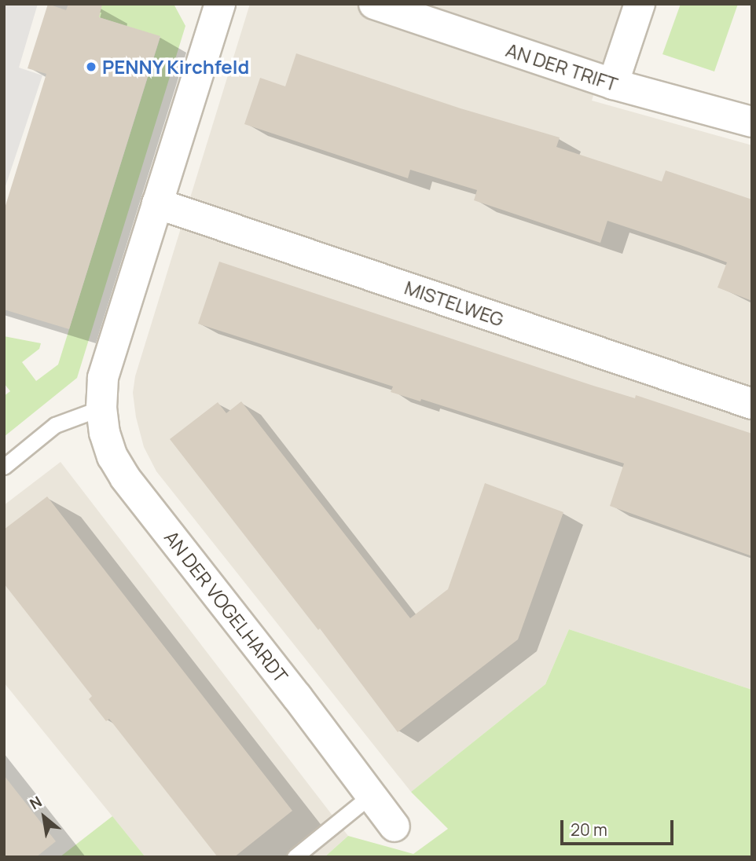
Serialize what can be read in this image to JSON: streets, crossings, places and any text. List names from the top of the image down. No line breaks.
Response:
{"streets":{"street":["AN DER TRIFT","MISTELWEG","AN DER VOGELHARDT"]},"crossings":[["MISTELWEG","AN DER VOGELHARDT"]],"places":["PENNY Kirchfeld"],"scale_bar":"20 m","north":"top left"}
